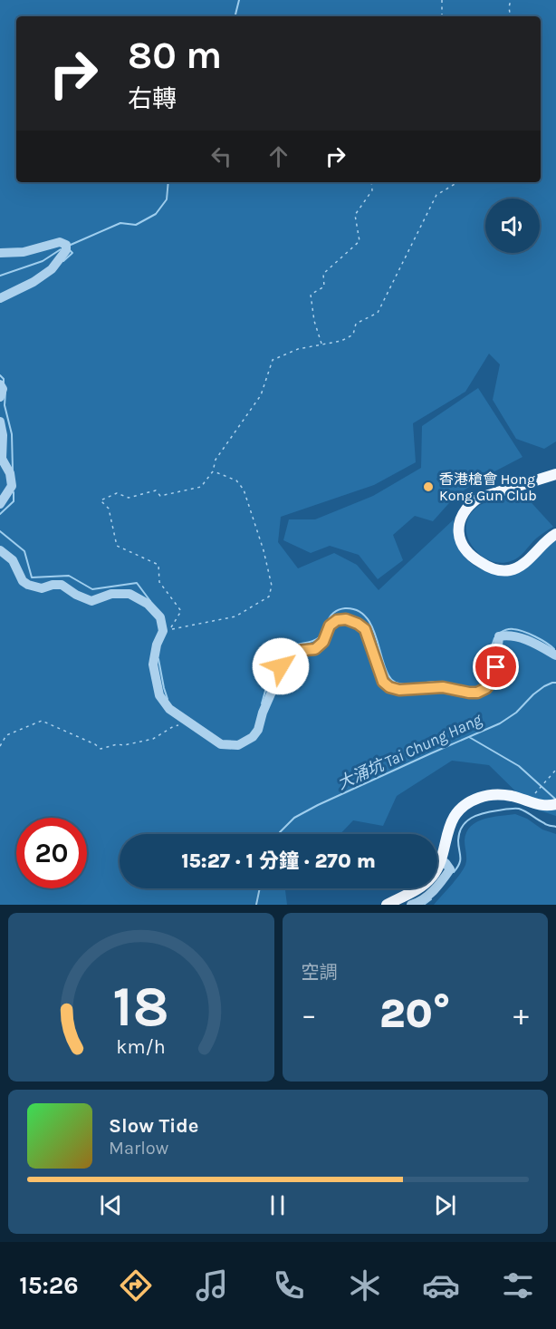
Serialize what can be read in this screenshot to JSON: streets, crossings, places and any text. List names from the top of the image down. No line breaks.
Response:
{"water":["大涌坑 Tai Chung Hang"],"places":["香港槍會 Hong Kong Gun Club"],"page":{"turn":["80 m","右轉"],"limit":"20","trip":"15:27 · 1 分鐘 · 270 m","tile":"空調","heat":["−","20°","+"],"song":["Slow Tide","Marlow"],"tabs":"15:26","gauge":["18","km/h"]}}
